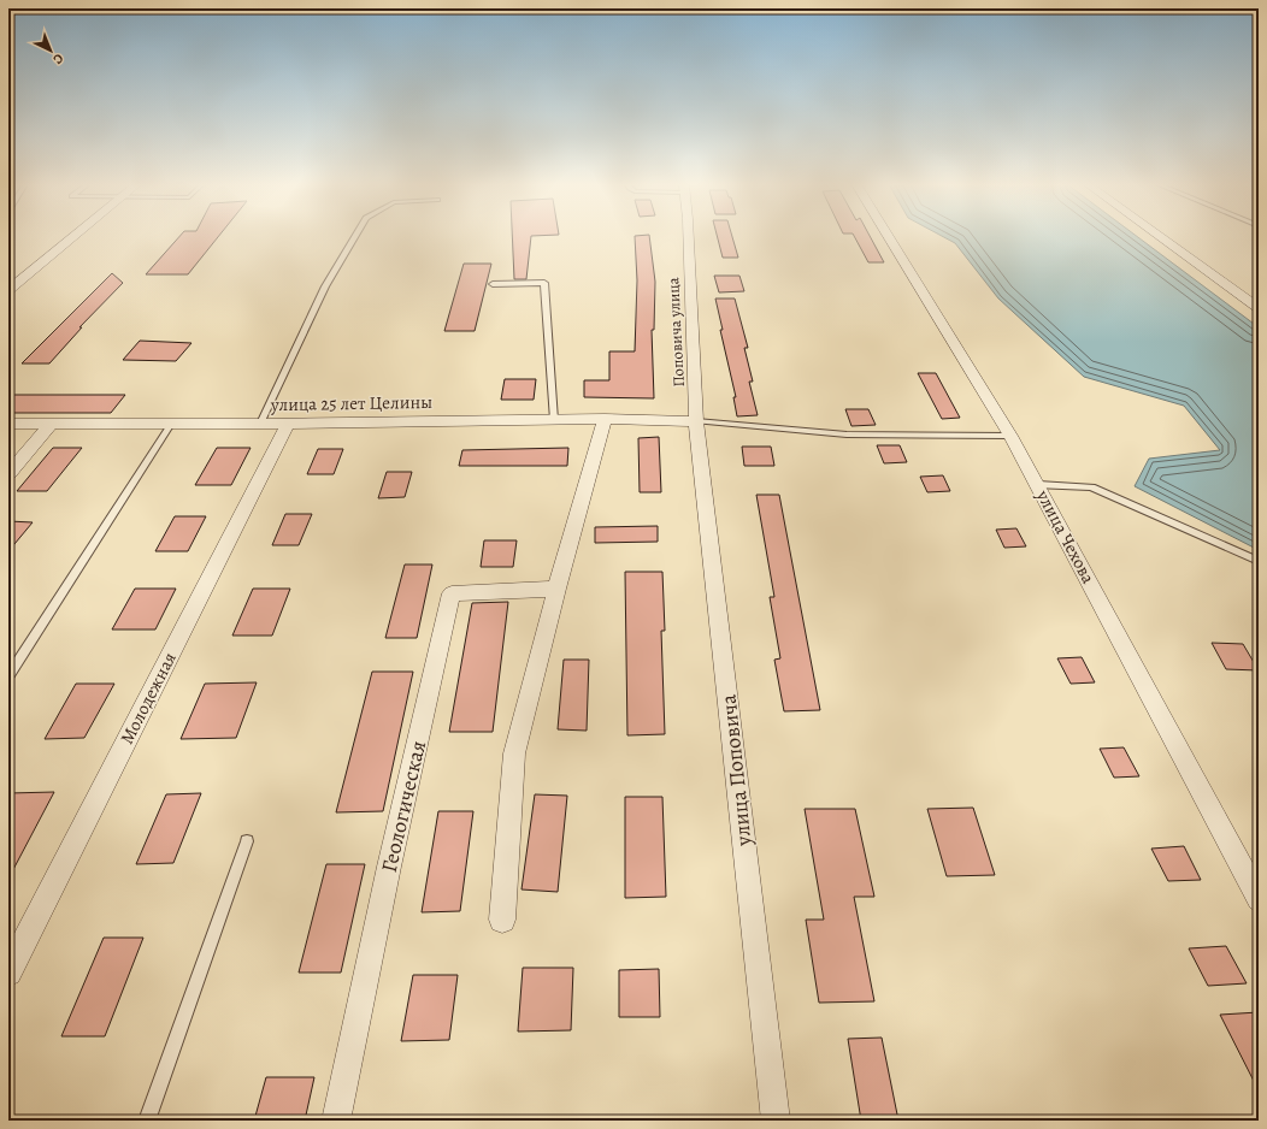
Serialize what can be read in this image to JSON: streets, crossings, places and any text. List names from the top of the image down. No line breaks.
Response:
{"streets":{"street":["Поповича улица","улица 25 лет Целины","улица Чехова","Молодежная","улица Поповича","Геологическая"]},"crossings":[["Поповича улица","улица 25 лет Целины"],["Поповича улица","улица Поповича"],["улица 25 лет Целины","Молодежная"],["улица 25 лет Целины","улица Поповича"]],"north":"bottom right"}
